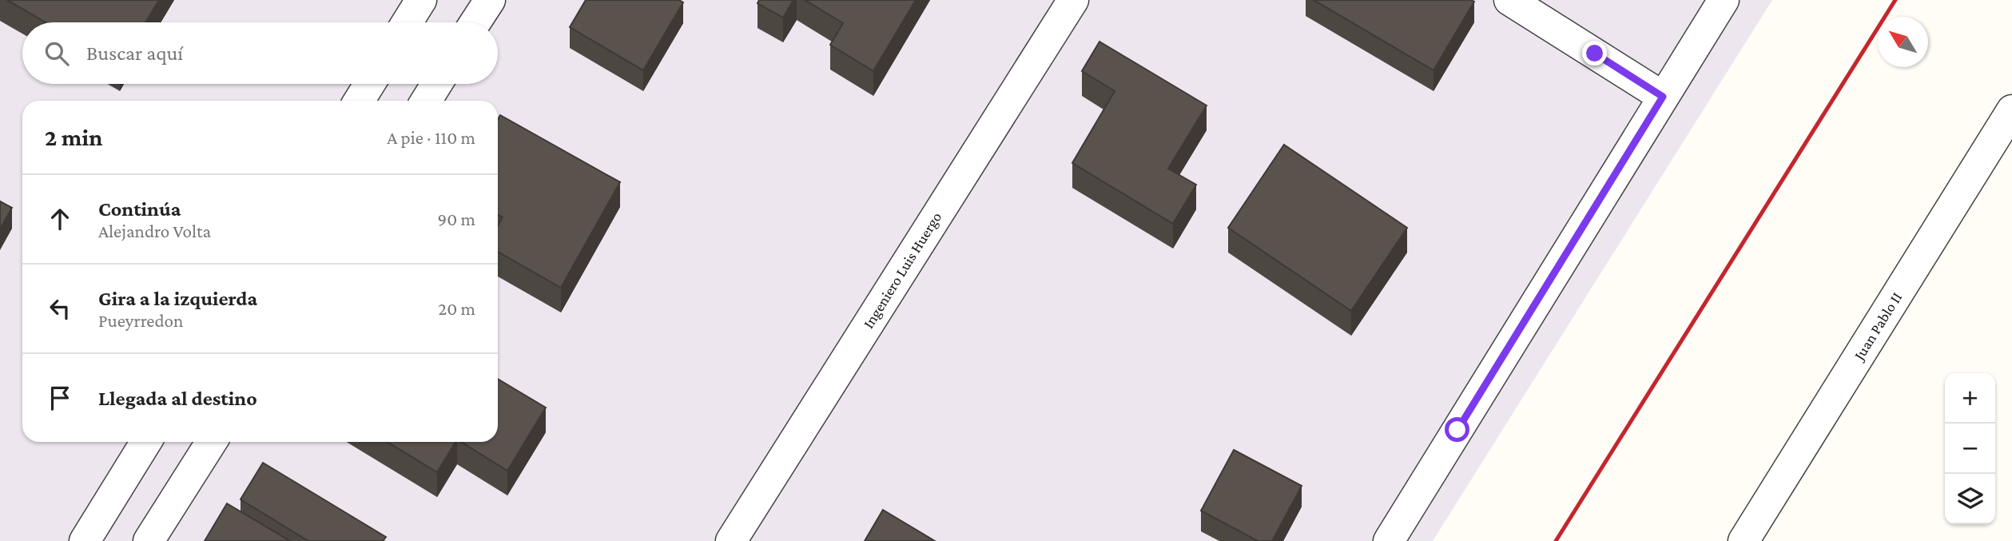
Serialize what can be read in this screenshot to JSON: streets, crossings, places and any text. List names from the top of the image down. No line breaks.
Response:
{"streets":{"street":["Ingeniero Luis Huergo","Juan Pablo II"]},"north":"top left","page":{"search":"Buscar aquí","heading":["2 min","A pie · 110 m"],"list":[["Continúa","Alejandro Volta","90 m"],["Gira a la izquierda","Pueyrredon","20 m"],"Llegada al destino"],"map_buttons":["+","−"]}}
